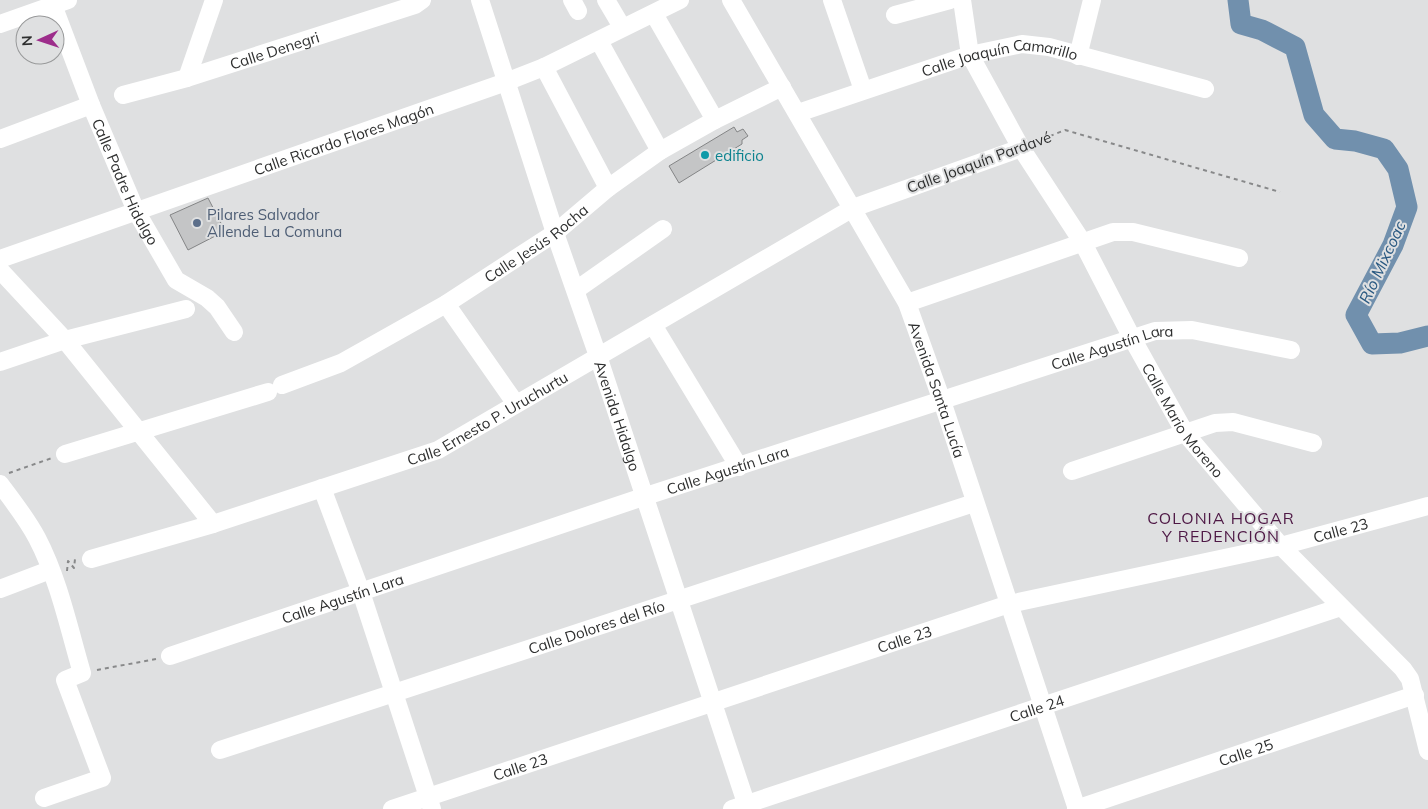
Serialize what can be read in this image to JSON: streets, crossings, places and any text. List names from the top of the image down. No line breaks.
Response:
{"streets":{"street":["Calle Denegri","Calle Joaquín Camarillo","Calle Ricardo Flores Magón","Calle Joaquín Pardavé","Calle Padre Hidalgo","Calle Jesús Rocha","Calle Agustín Lara","Avenida Santa Lucía","Avenida Hidalgo","Calle Ernesto P. Uruchurtu","Calle Mario Moreno","Calle 23","Calle Dolores del Río","Calle 24","Calle 25"]},"crossings":[["Calle Joaquín Camarillo","Avenida Santa Lucía"],["Calle Joaquín Camarillo","Calle Mario Moreno"],["Calle Ricardo Flores Magón","Calle Padre Hidalgo"],["Calle Ricardo Flores Magón","Avenida Hidalgo"],["Calle Joaquín Pardavé","Avenida Santa Lucía"],["Calle Joaquín Pardavé","Calle Ernesto P. Uruchurtu"],["Calle Joaquín Pardavé","Calle Mario Moreno"],["Calle Jesús Rocha","Avenida Santa Lucía"],["Calle Jesús Rocha","Avenida Hidalgo"],["Calle Agustín Lara","Avenida Santa Lucía"],["Calle Agustín Lara","Avenida Hidalgo"],["Calle Agustín Lara","Calle Mario Moreno"],["Avenida Santa Lucía","Calle Ernesto P. Uruchurtu"],["Avenida Santa Lucía","Calle 23"],["Avenida Santa Lucía","Calle Dolores del Río"],["Avenida Santa Lucía","Calle 24"],["Avenida Santa Lucía","Calle 25"],["Avenida Hidalgo","Calle Ernesto P. Uruchurtu"],["Avenida Hidalgo","Calle 23"],["Avenida Hidalgo","Calle Dolores del Río"],["Avenida Hidalgo","Calle 24"],["Calle Mario Moreno","Calle 23"],["Calle Mario Moreno","Calle 24"],["Calle Mario Moreno","Calle 25"]],"districts":["COLONIA HOGAR Y REDENCIÓN"],"water":["Río Mixcoac"],"places":["edificio","Pilares Salvador Allende La Comuna"],"north":"left"}
